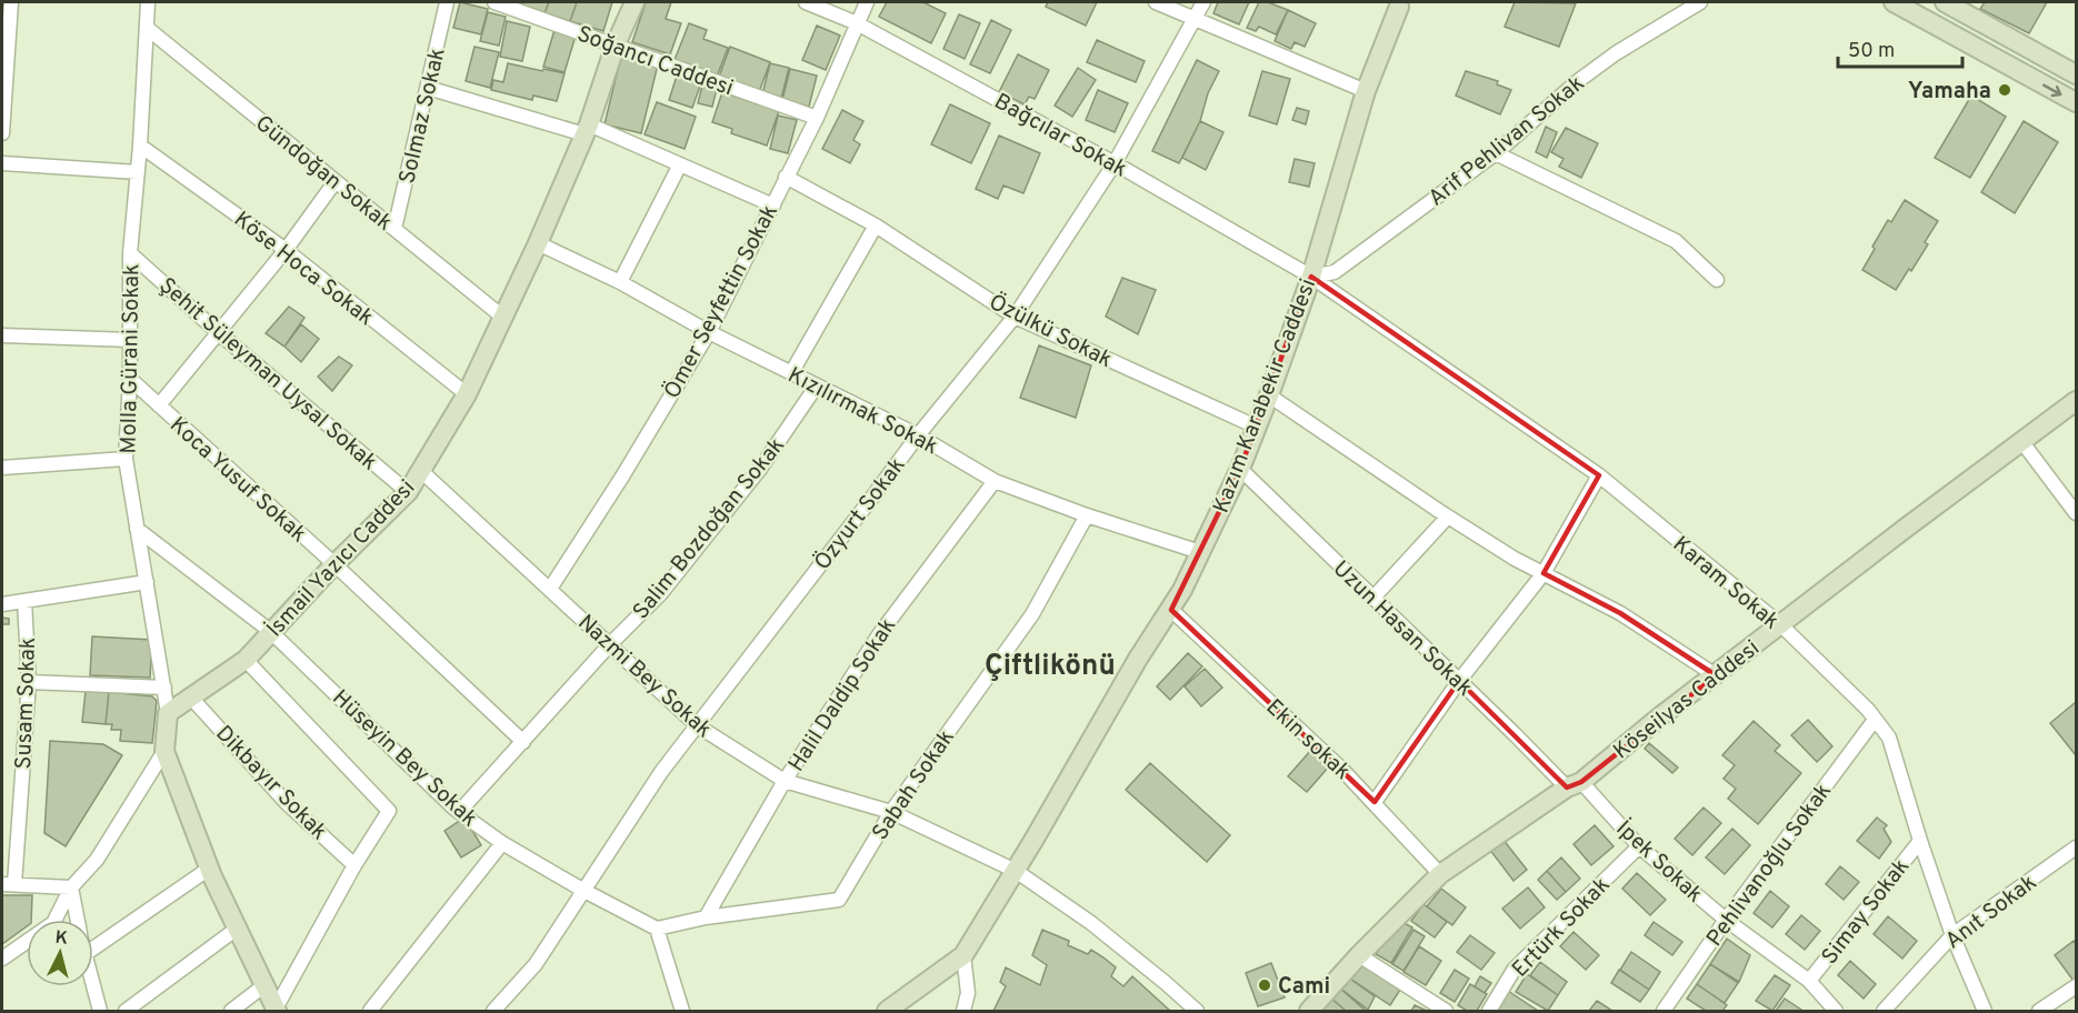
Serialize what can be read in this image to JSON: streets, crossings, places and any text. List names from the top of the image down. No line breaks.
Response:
{"streets":{"street":["Soğancı Caddesi","Solmaz Sokak","Bağcılar Sokak","Arif Pehlivan Sokak","Gündoğan Sokak","Köse Hoca Sokak","Ömer Seyfettin Sokak","Özülkü Sokak","Molla Gürani Sokak","Şehit Süleyman Uysal Sokak","Kazım Karabekir Caddesi","Kızılırmak Sokak","Koca Yusuf Sokak","Özyurt Sokak","Salim Bozdoğan Sokak","İsmail Yazıcı Caddesi","Karam Sokak","Uzun Hasan Sokak","Nazmi Bey Sokak","Halil Daldip Sokak","Köseilyas Caddesi","Susam Sokak","Ekin sokak","Hüseyin Bey Sokak","Dikbayır Sokak","Sabah Sokak","İpek Sokak","Pehlivanoğlu Sokak","Simay Sokak","Anıt Sokak","Ertürk Sokak"]},"crossings":[["Soğancı Caddesi","Ömer Seyfettin Sokak"],["Soğancı Caddesi","İsmail Yazıcı Caddesi"],["Solmaz Sokak","Gündoğan Sokak"],["Bağcılar Sokak","Arif Pehlivan Sokak"],["Bağcılar Sokak","Ömer Seyfettin Sokak"],["Bağcılar Sokak","Kazım Karabekir Caddesi"],["Bağcılar Sokak","Özyurt Sokak"],["Bağcılar Sokak","Karam Sokak"],["Arif Pehlivan Sokak","Kazım Karabekir Caddesi"],["Arif Pehlivan Sokak","Karam Sokak"],["Gündoğan Sokak","Molla Gürani Sokak"],["Gündoğan Sokak","İsmail Yazıcı Caddesi"],["Köse Hoca Sokak","Molla Gürani Sokak"],["Köse Hoca Sokak","İsmail Yazıcı Caddesi"],["Ömer Seyfettin Sokak","Özülkü Sokak"],["Ömer Seyfettin Sokak","Kızılırmak Sokak"],["Ömer Seyfettin Sokak","Nazmi Bey Sokak"],["Özülkü Sokak","Kazım Karabekir Caddesi"],["Özülkü Sokak","Özyurt Sokak"],["Molla Gürani Sokak","Şehit Süleyman Uysal Sokak"],["Molla Gürani Sokak","Koca Yusuf Sokak"],["Molla Gürani Sokak","İsmail Yazıcı Caddesi"],["Molla Gürani Sokak","Hüseyin Bey Sokak"],["Şehit Süleyman Uysal Sokak","İsmail Yazıcı Caddesi"],["Kazım Karabekir Caddesi","Kızılırmak Sokak"],["Kazım Karabekir Caddesi","Karam Sokak"],["Kazım Karabekir Caddesi","Uzun Hasan Sokak"],["Kazım Karabekir Caddesi","Nazmi Bey Sokak"],["Kazım Karabekir Caddesi","Ekin sokak"],["Kızılırmak Sokak","Özyurt Sokak"],["Kızılırmak Sokak","Salim Bozdoğan Sokak"],["Kızılırmak Sokak","İsmail Yazıcı Caddesi"],["Kızılırmak Sokak","Halil Daldip Sokak"],["Kızılırmak Sokak","Sabah Sokak"],["Koca Yusuf Sokak","Salim Bozdoğan Sokak"],["Koca Yusuf Sokak","İsmail Yazıcı Caddesi"],["Özyurt Sokak","Nazmi Bey Sokak"],["Özyurt Sokak","Hüseyin Bey Sokak"],["Salim Bozdoğan Sokak","Nazmi Bey Sokak"],["Salim Bozdoğan Sokak","Hüseyin Bey Sokak"],["İsmail Yazıcı Caddesi","Nazmi Bey Sokak"],["İsmail Yazıcı Caddesi","Hüseyin Bey Sokak"],["İsmail Yazıcı Caddesi","Dikbayır Sokak"],["Karam Sokak","Köseilyas Caddesi"],["Karam Sokak","Pehlivanoğlu Sokak"],["Karam Sokak","Simay Sokak"],["Karam Sokak","Anıt Sokak"],["Uzun Hasan Sokak","Köseilyas Caddesi"],["Uzun Hasan Sokak","İpek Sokak"],["Nazmi Bey Sokak","Halil Daldip Sokak"],["Nazmi Bey Sokak","Sabah Sokak"],["Halil Daldip Sokak","Sabah Sokak"],["Köseilyas Caddesi","Ekin sokak"],["Köseilyas Caddesi","İpek Sokak"],["Hüseyin Bey Sokak","Sabah Sokak"],["İpek Sokak","Pehlivanoğlu Sokak"],["İpek Sokak","Simay Sokak"],["İpek Sokak","Ertürk Sokak"]],"districts":["Çiftlikönü"],"places":["Yamaha","Cami"],"scale_bar":"50 m","north":"top"}
